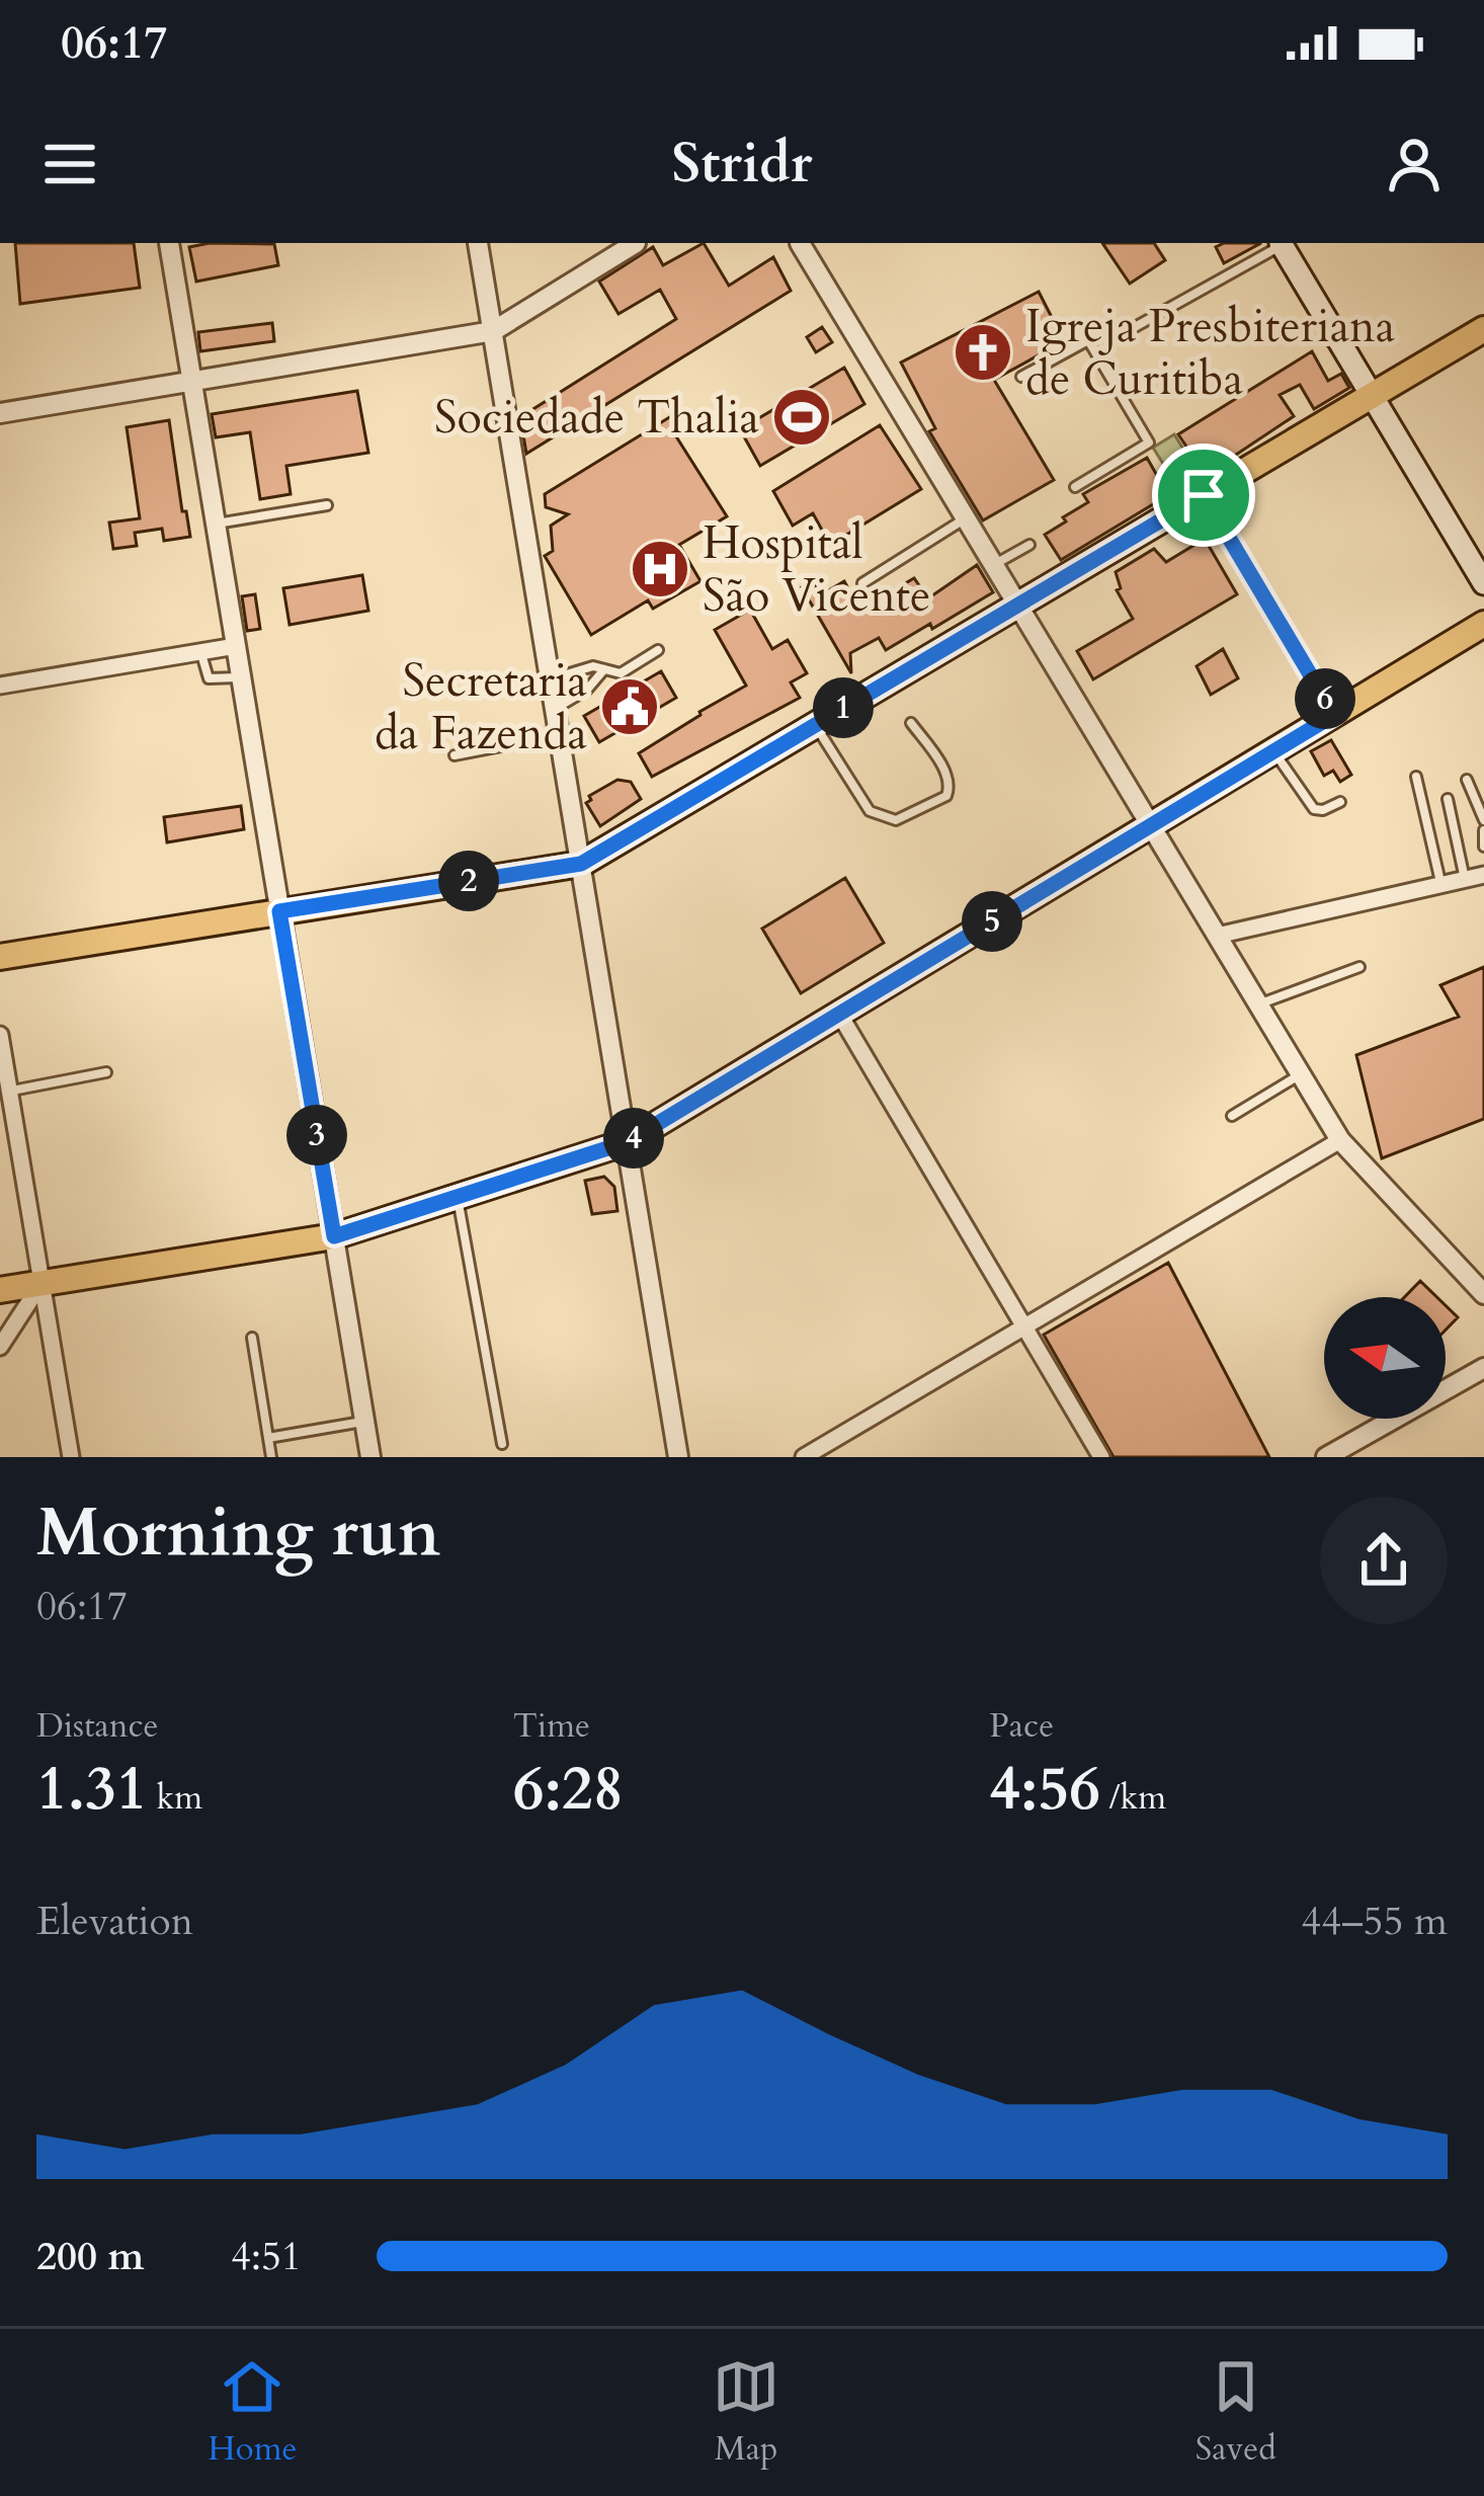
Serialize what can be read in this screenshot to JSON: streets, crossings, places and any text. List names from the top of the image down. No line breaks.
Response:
{"places":{"church":["Igreja Presbiteriana de Curitiba"],"sports":["Sociedade Thalia"],"hospital":["Hospital São Vicente"],"public building":["Secretaria da Fazenda"]},"north":"left","page":{"status":"06:17","header":"Stridr","pins":["6","1","2","5","3","4"],"heading":["Morning run","06:17"],"stats":[["Distance","1.31 km"],["Time","6:28"],["Pace","4:56 /km"]],"chart":["Elevation","44–55 m"],"list":[{"name":"200 m","note":"4:51"}],"tabs":["Home","Map","Saved"]}}
